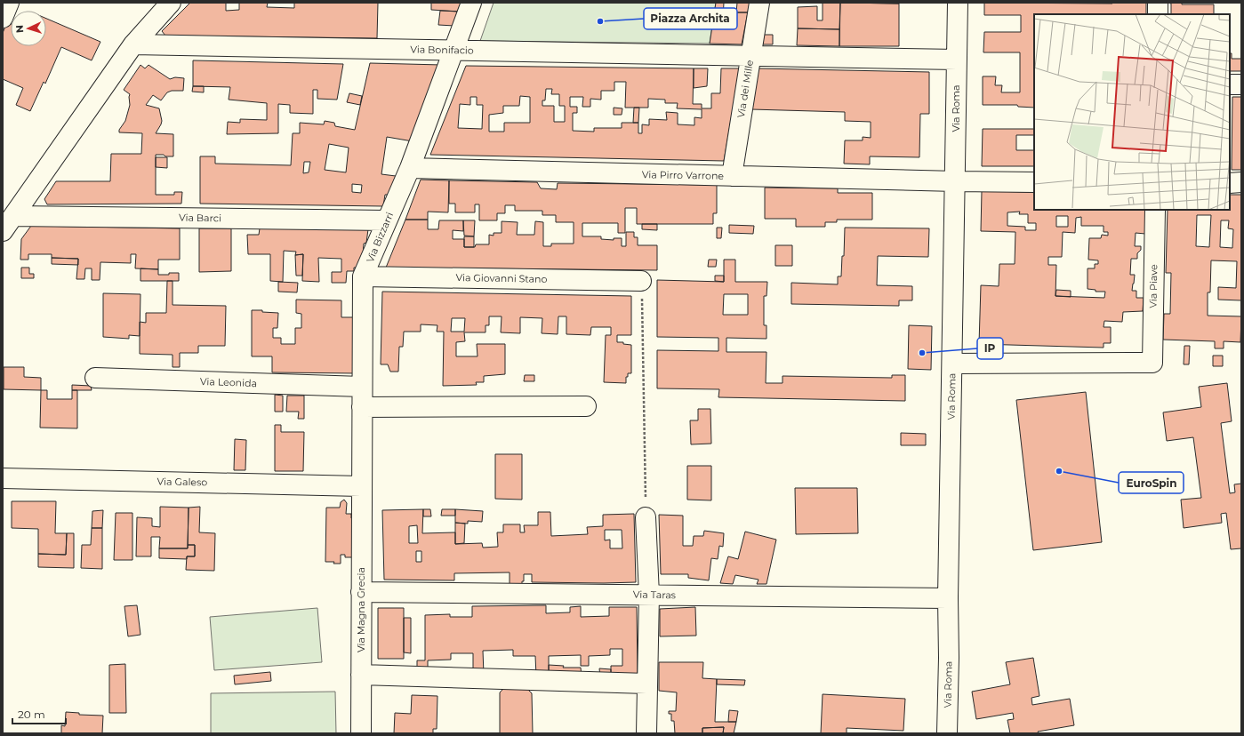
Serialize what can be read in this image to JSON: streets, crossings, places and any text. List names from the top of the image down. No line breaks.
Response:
{"streets":{"street":["Via Bonifacio","Via dei Mille","Via Roma","Via Pirro Varrone","Via Barci","Via Bizzarri","Via Giovanni Stano","Via Piave","Via Leonida","Via Galeso","Via Taras","Via Magna Grecia"]},"crossings":[["Via Bonifacio","Via dei Mille"],["Via Bonifacio","Via Bizzarri"],["Via dei Mille","Via Pirro Varrone"],["Via Roma","Via Pirro Varrone"],["Via Roma","Via Piave"],["Via Roma","Via Taras"],["Via Pirro Varrone","Via Bizzarri"],["Via Barci","Via Bizzarri"],["Via Bizzarri","Via Giovanni Stano"],["Via Bizzarri","Via Leonida"],["Via Bizzarri","Via Galeso"],["Via Bizzarri","Via Magna Grecia"],["Via Galeso","Via Magna Grecia"],["Via Taras","Via Magna Grecia"]],"places":["Piazza Archita","IP","EuroSpin"],"scale_bar":"20 m","north":"left"}
